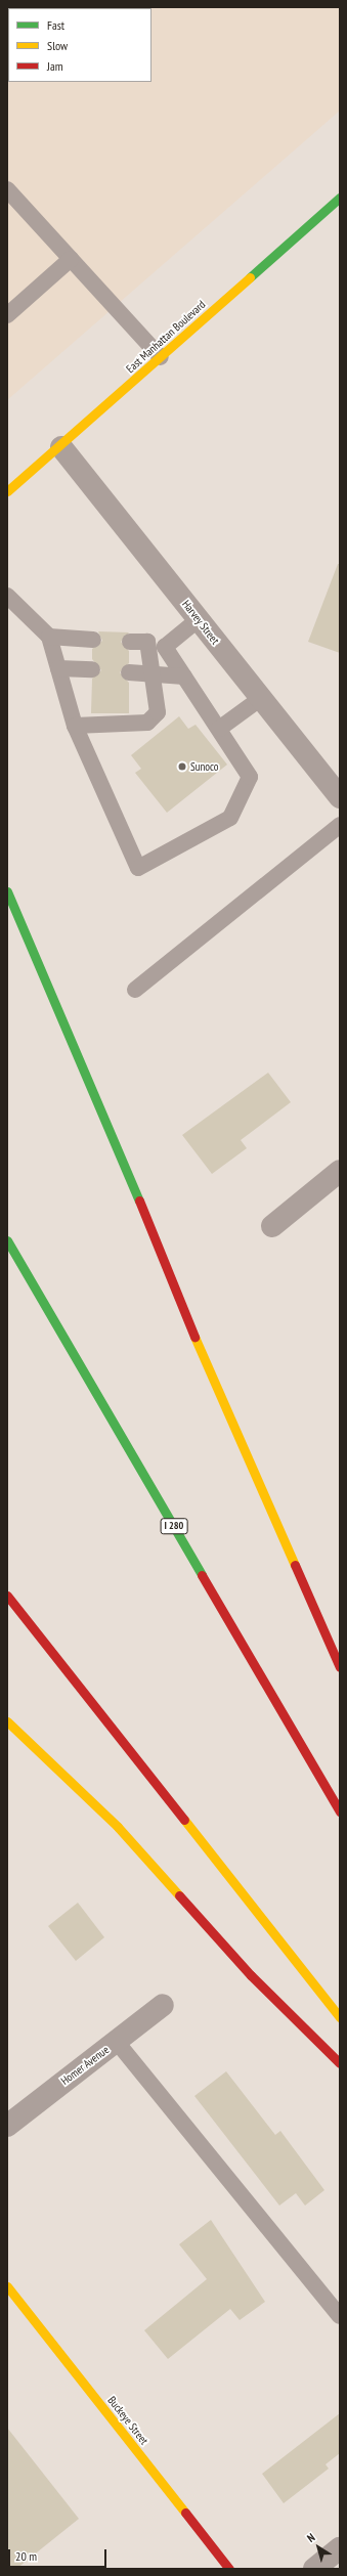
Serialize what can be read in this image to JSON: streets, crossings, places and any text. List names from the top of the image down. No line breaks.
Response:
{"streets":{"main road":["East Manhattan Boulevard","I 280","Buckeye Street"],"street":["Harvey Street","Homer Avenue"]},"crossings":[["East Manhattan Boulevard","Harvey Street"]],"places":["Sunoco"],"legend":["Fast","Slow","Jam"],"scale_bar":"20 m","north":"top left"}
